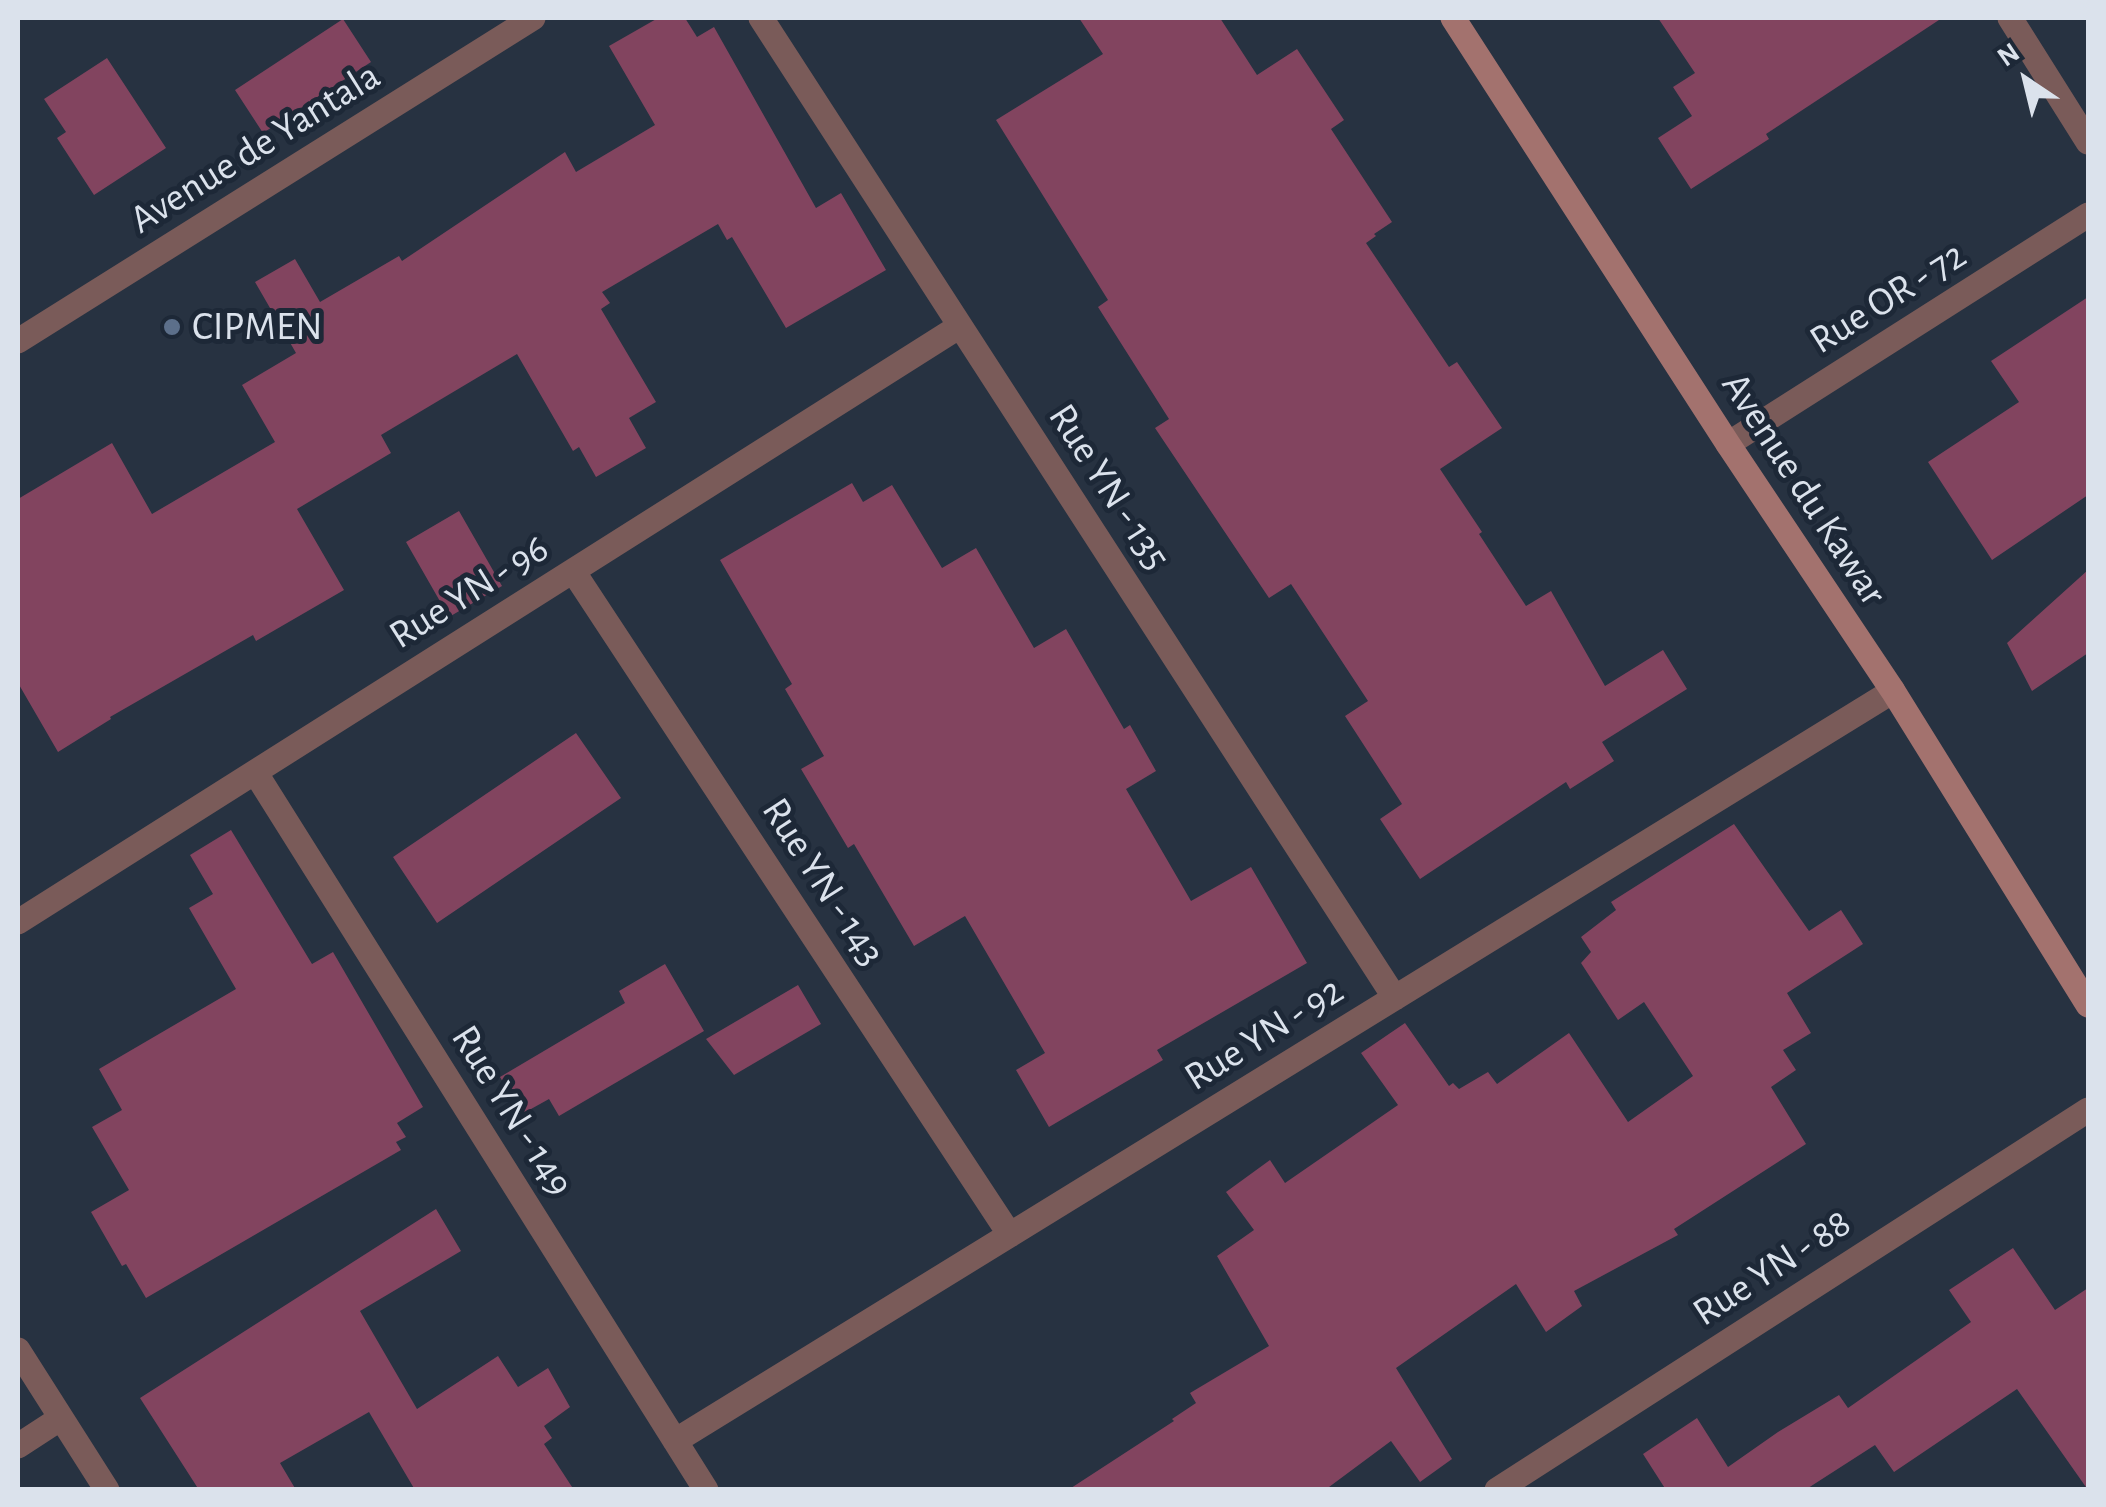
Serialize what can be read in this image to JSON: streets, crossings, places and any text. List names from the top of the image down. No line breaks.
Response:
{"streets":{"street":["Avenue de Yantala","Rue OR - 72","Rue YN - 135","Avenue du Kawar","Rue YN - 96","Rue YN - 143","Rue YN - 92","Rue YN - 149","Rue YN - 88"]},"crossings":[["Rue OR - 72","Avenue du Kawar"],["Rue YN - 135","Rue YN - 96"],["Rue YN - 135","Rue YN - 92"],["Avenue du Kawar","Rue YN - 92"],["Rue YN - 96","Rue YN - 143"],["Rue YN - 96","Rue YN - 149"],["Rue YN - 143","Rue YN - 92"],["Rue YN - 92","Rue YN - 149"]],"places":["CIPMEN"],"north":"top left"}
